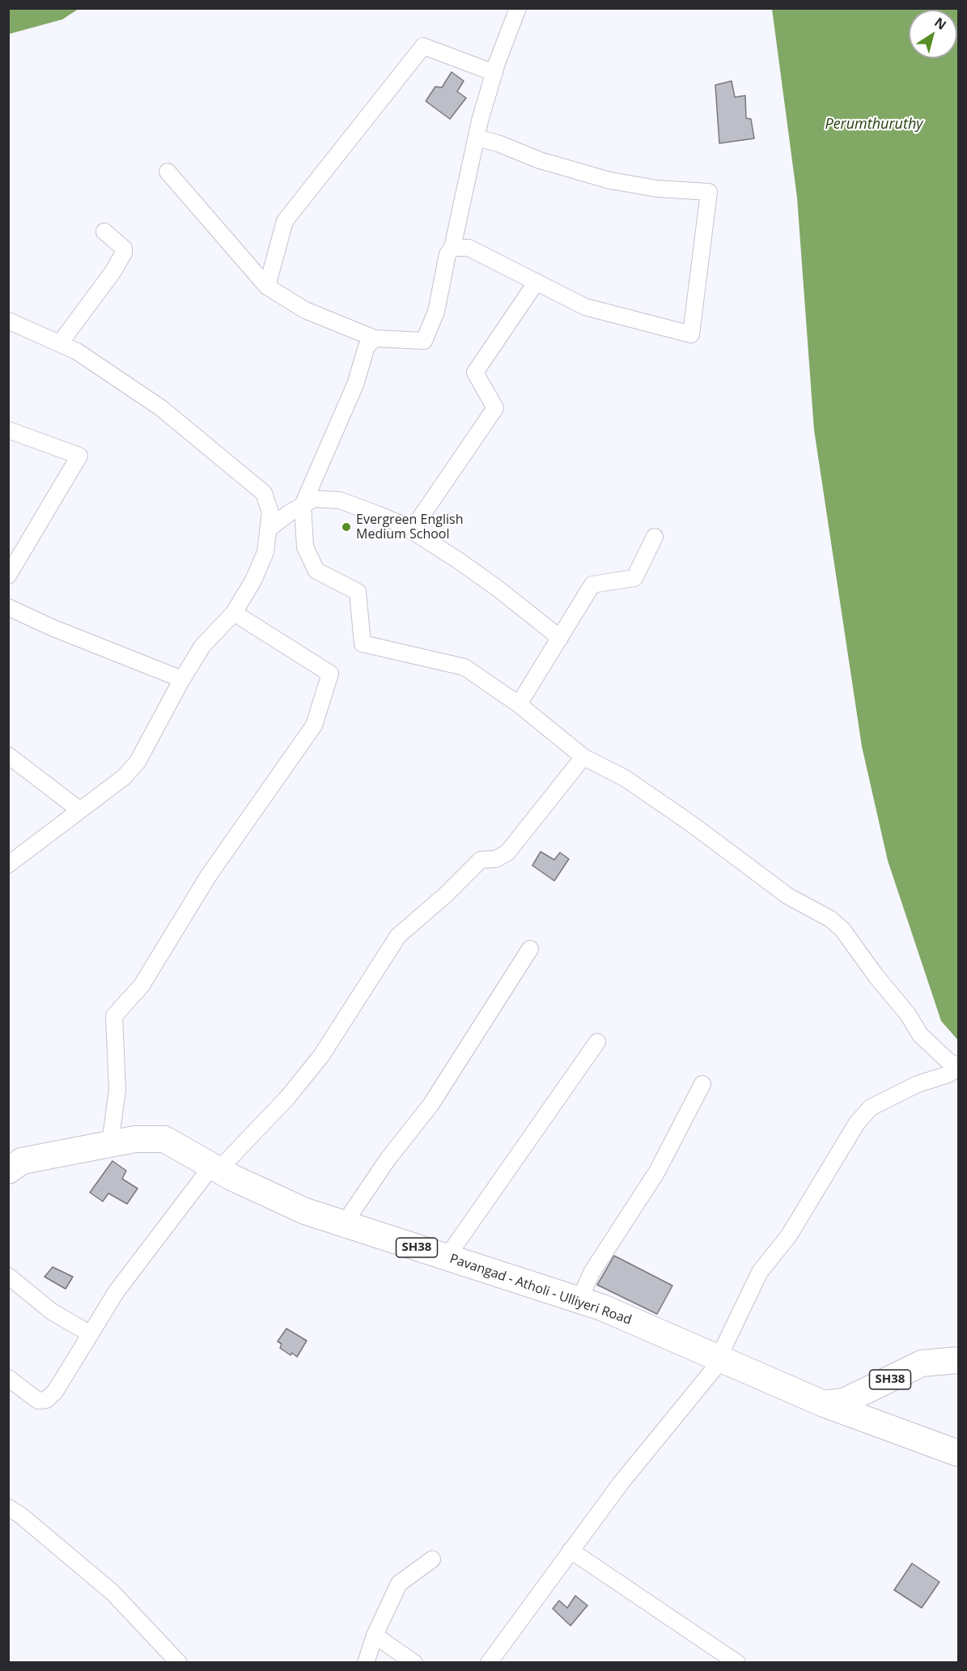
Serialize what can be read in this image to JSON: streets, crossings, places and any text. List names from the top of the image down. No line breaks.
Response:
{"streets":{"main road":["SH38","Pavangad - Atholi - Ulliyeri Road"]},"crossings":[["SH38","Pavangad - Atholi - Ulliyeri Road"]],"water":["Perumthuruthy"],"places":["Evergreen English Medium School"],"north":"top right"}
